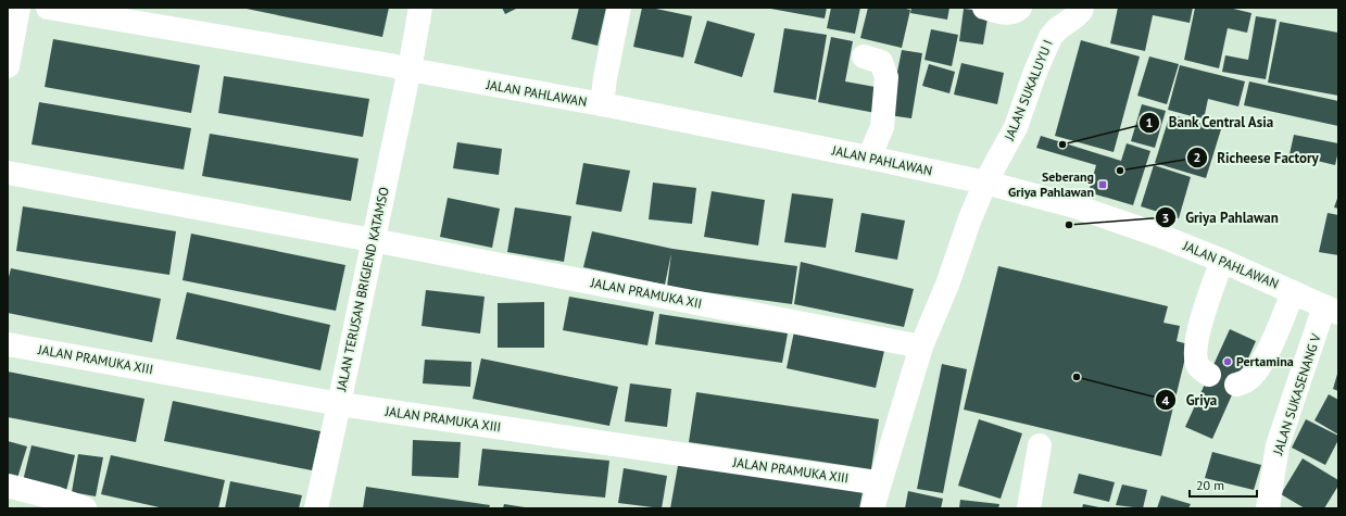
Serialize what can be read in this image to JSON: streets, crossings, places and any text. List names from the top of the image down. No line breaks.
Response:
{"streets":{"street":["JALAN SUKALUYU I","JALAN PAHLAWAN","JALAN TERUSAN BRIGJEND KATAMSO","JALAN PRAMUKA XII","JALAN PRAMUKA XIII","JALAN SUKASENANG V"]},"crossings":[["JALAN SUKALUYU I","JALAN PAHLAWAN"],["JALAN SUKALUYU I","JALAN PRAMUKA XII"],["JALAN SUKALUYU I","JALAN PRAMUKA XIII"],["JALAN PAHLAWAN","JALAN TERUSAN BRIGJEND KATAMSO"],["JALAN PAHLAWAN","JALAN SUKASENANG V"],["JALAN TERUSAN BRIGJEND KATAMSO","JALAN PRAMUKA XII"],["JALAN TERUSAN BRIGJEND KATAMSO","JALAN PRAMUKA XIII"]],"places":{"other":["Bank Central Asia","Richeese Factory","Griya Pahlawan","Pertamina","Griya"],"transit":["Seberang Griya Pahlawan"]},"scale_bar":"20 m"}
